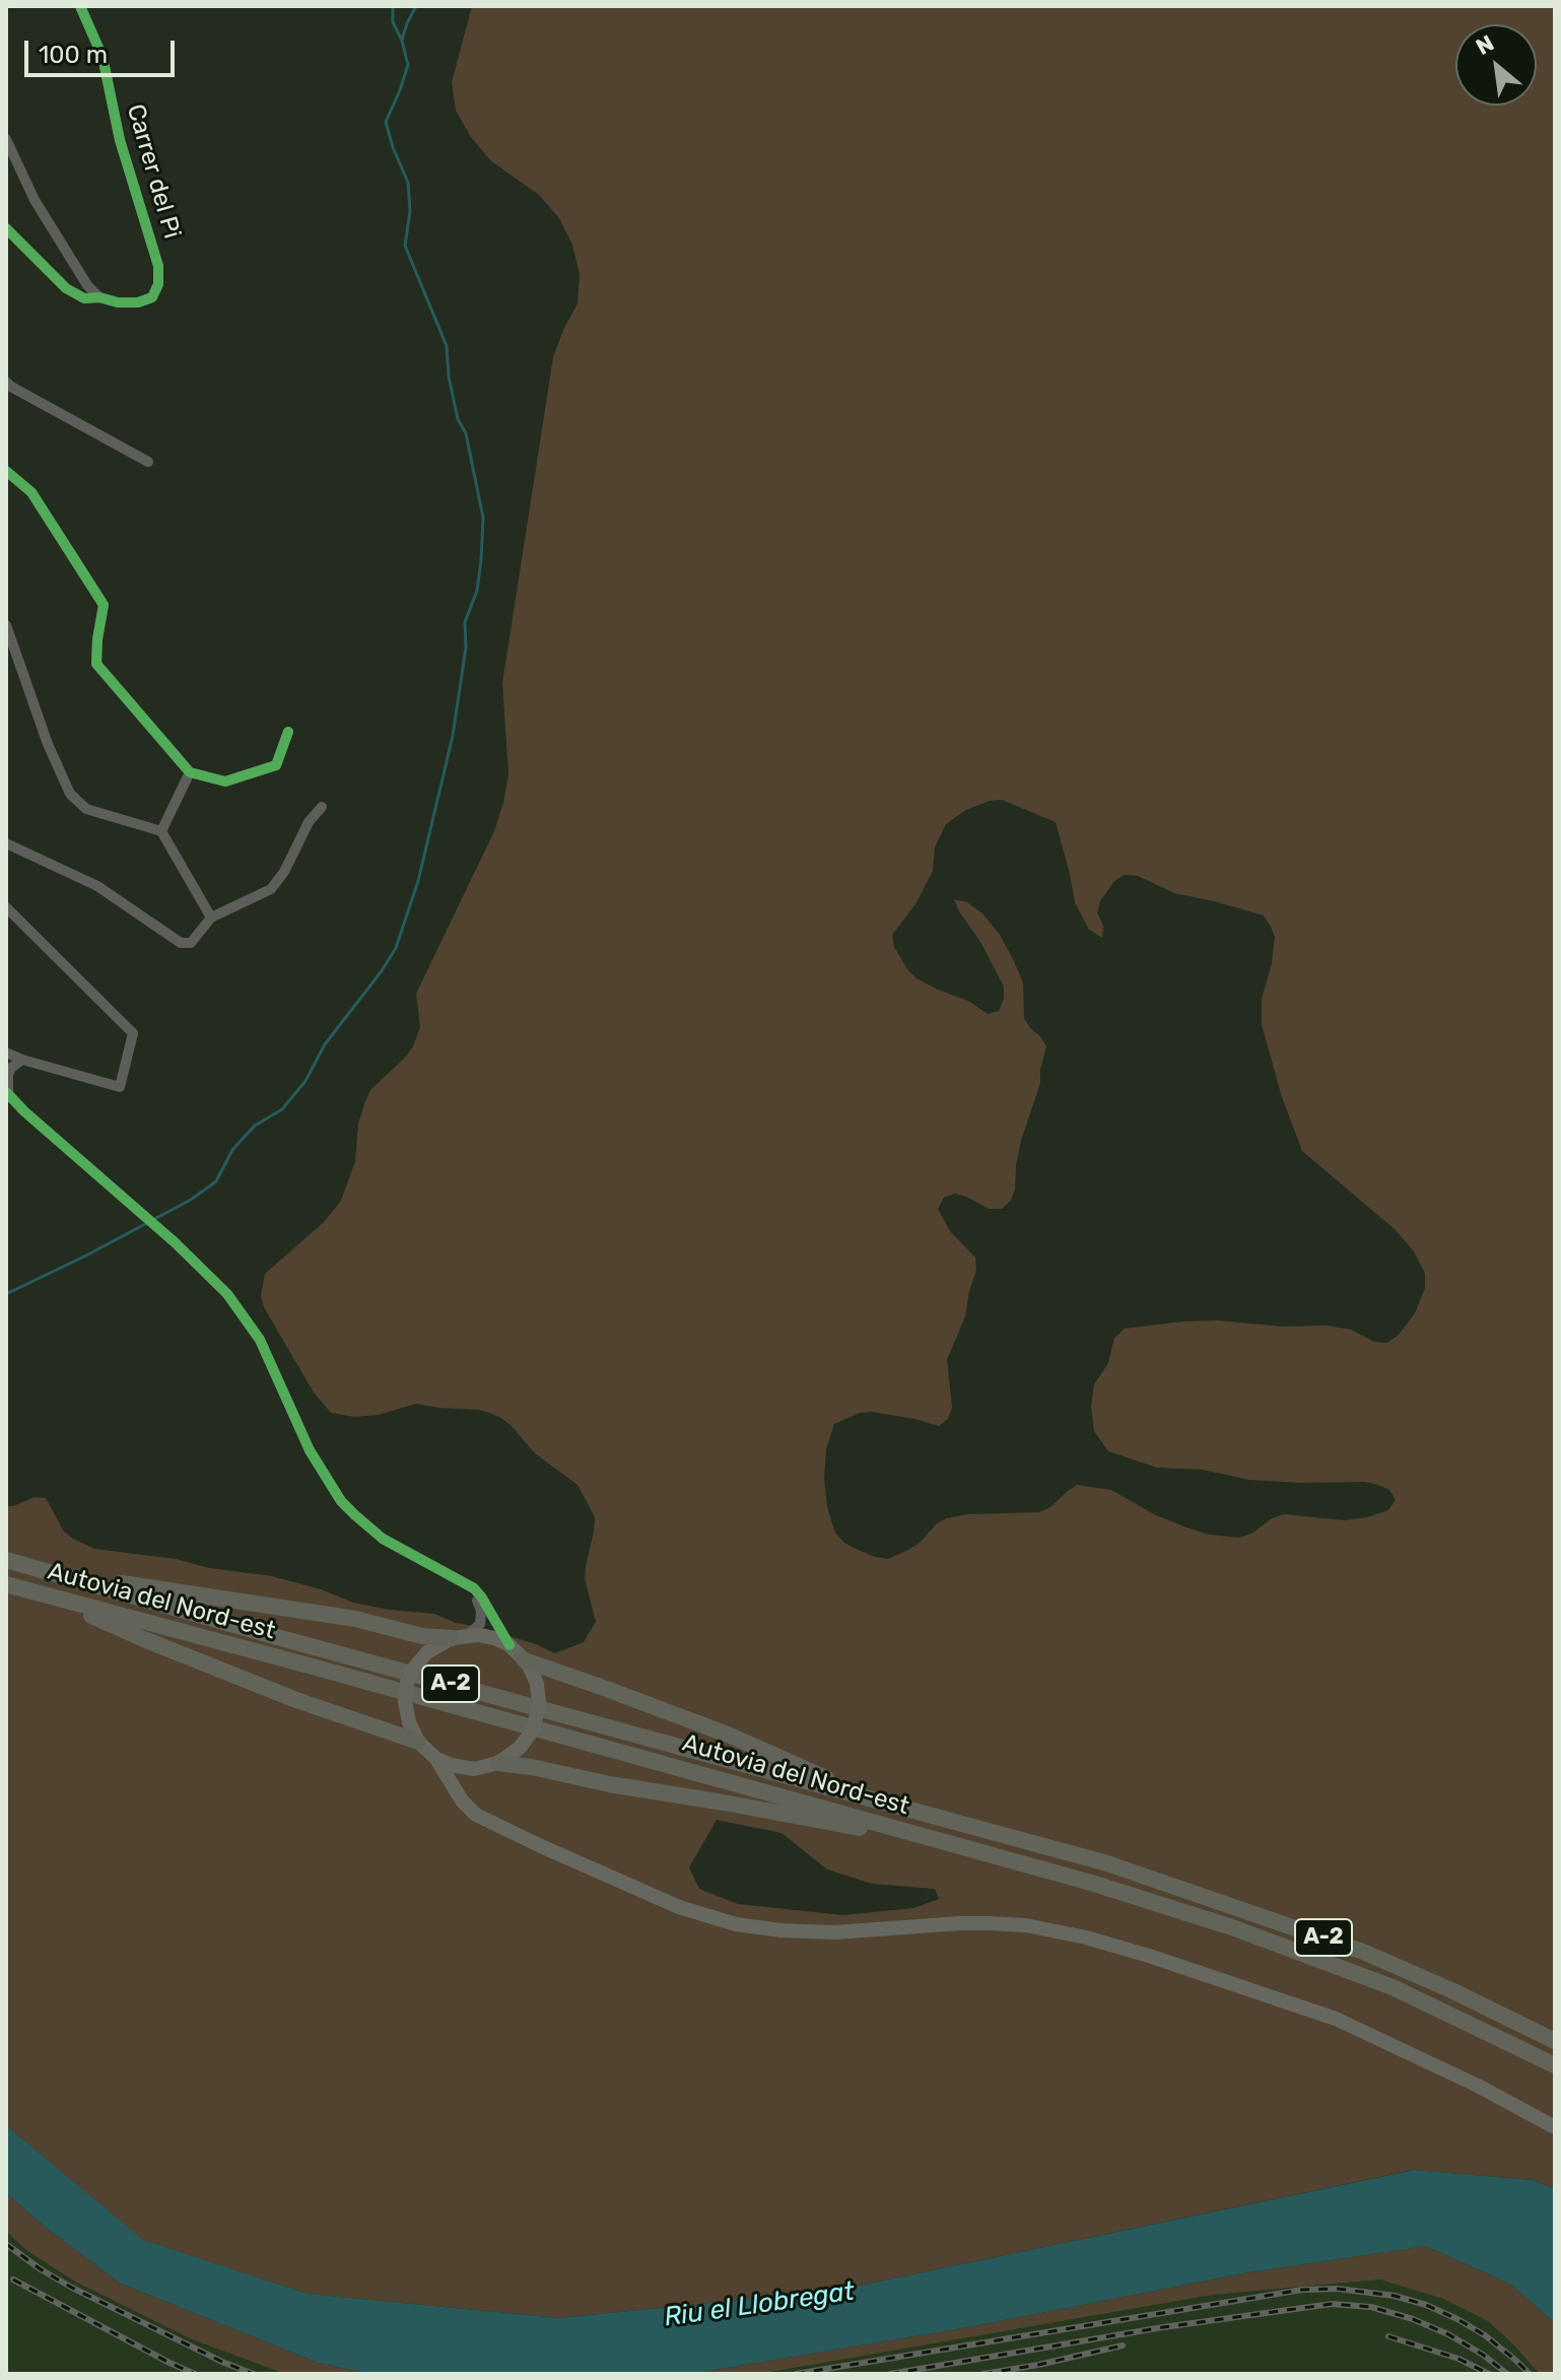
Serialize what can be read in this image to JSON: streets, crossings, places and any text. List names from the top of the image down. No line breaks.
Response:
{"streets":{"highway":["Autovia del Nord-est","A-2"],"street":["Carrer del Pi"]},"water":["Riu el Llobregat"],"scale_bar":"100 m","north":"top left"}
